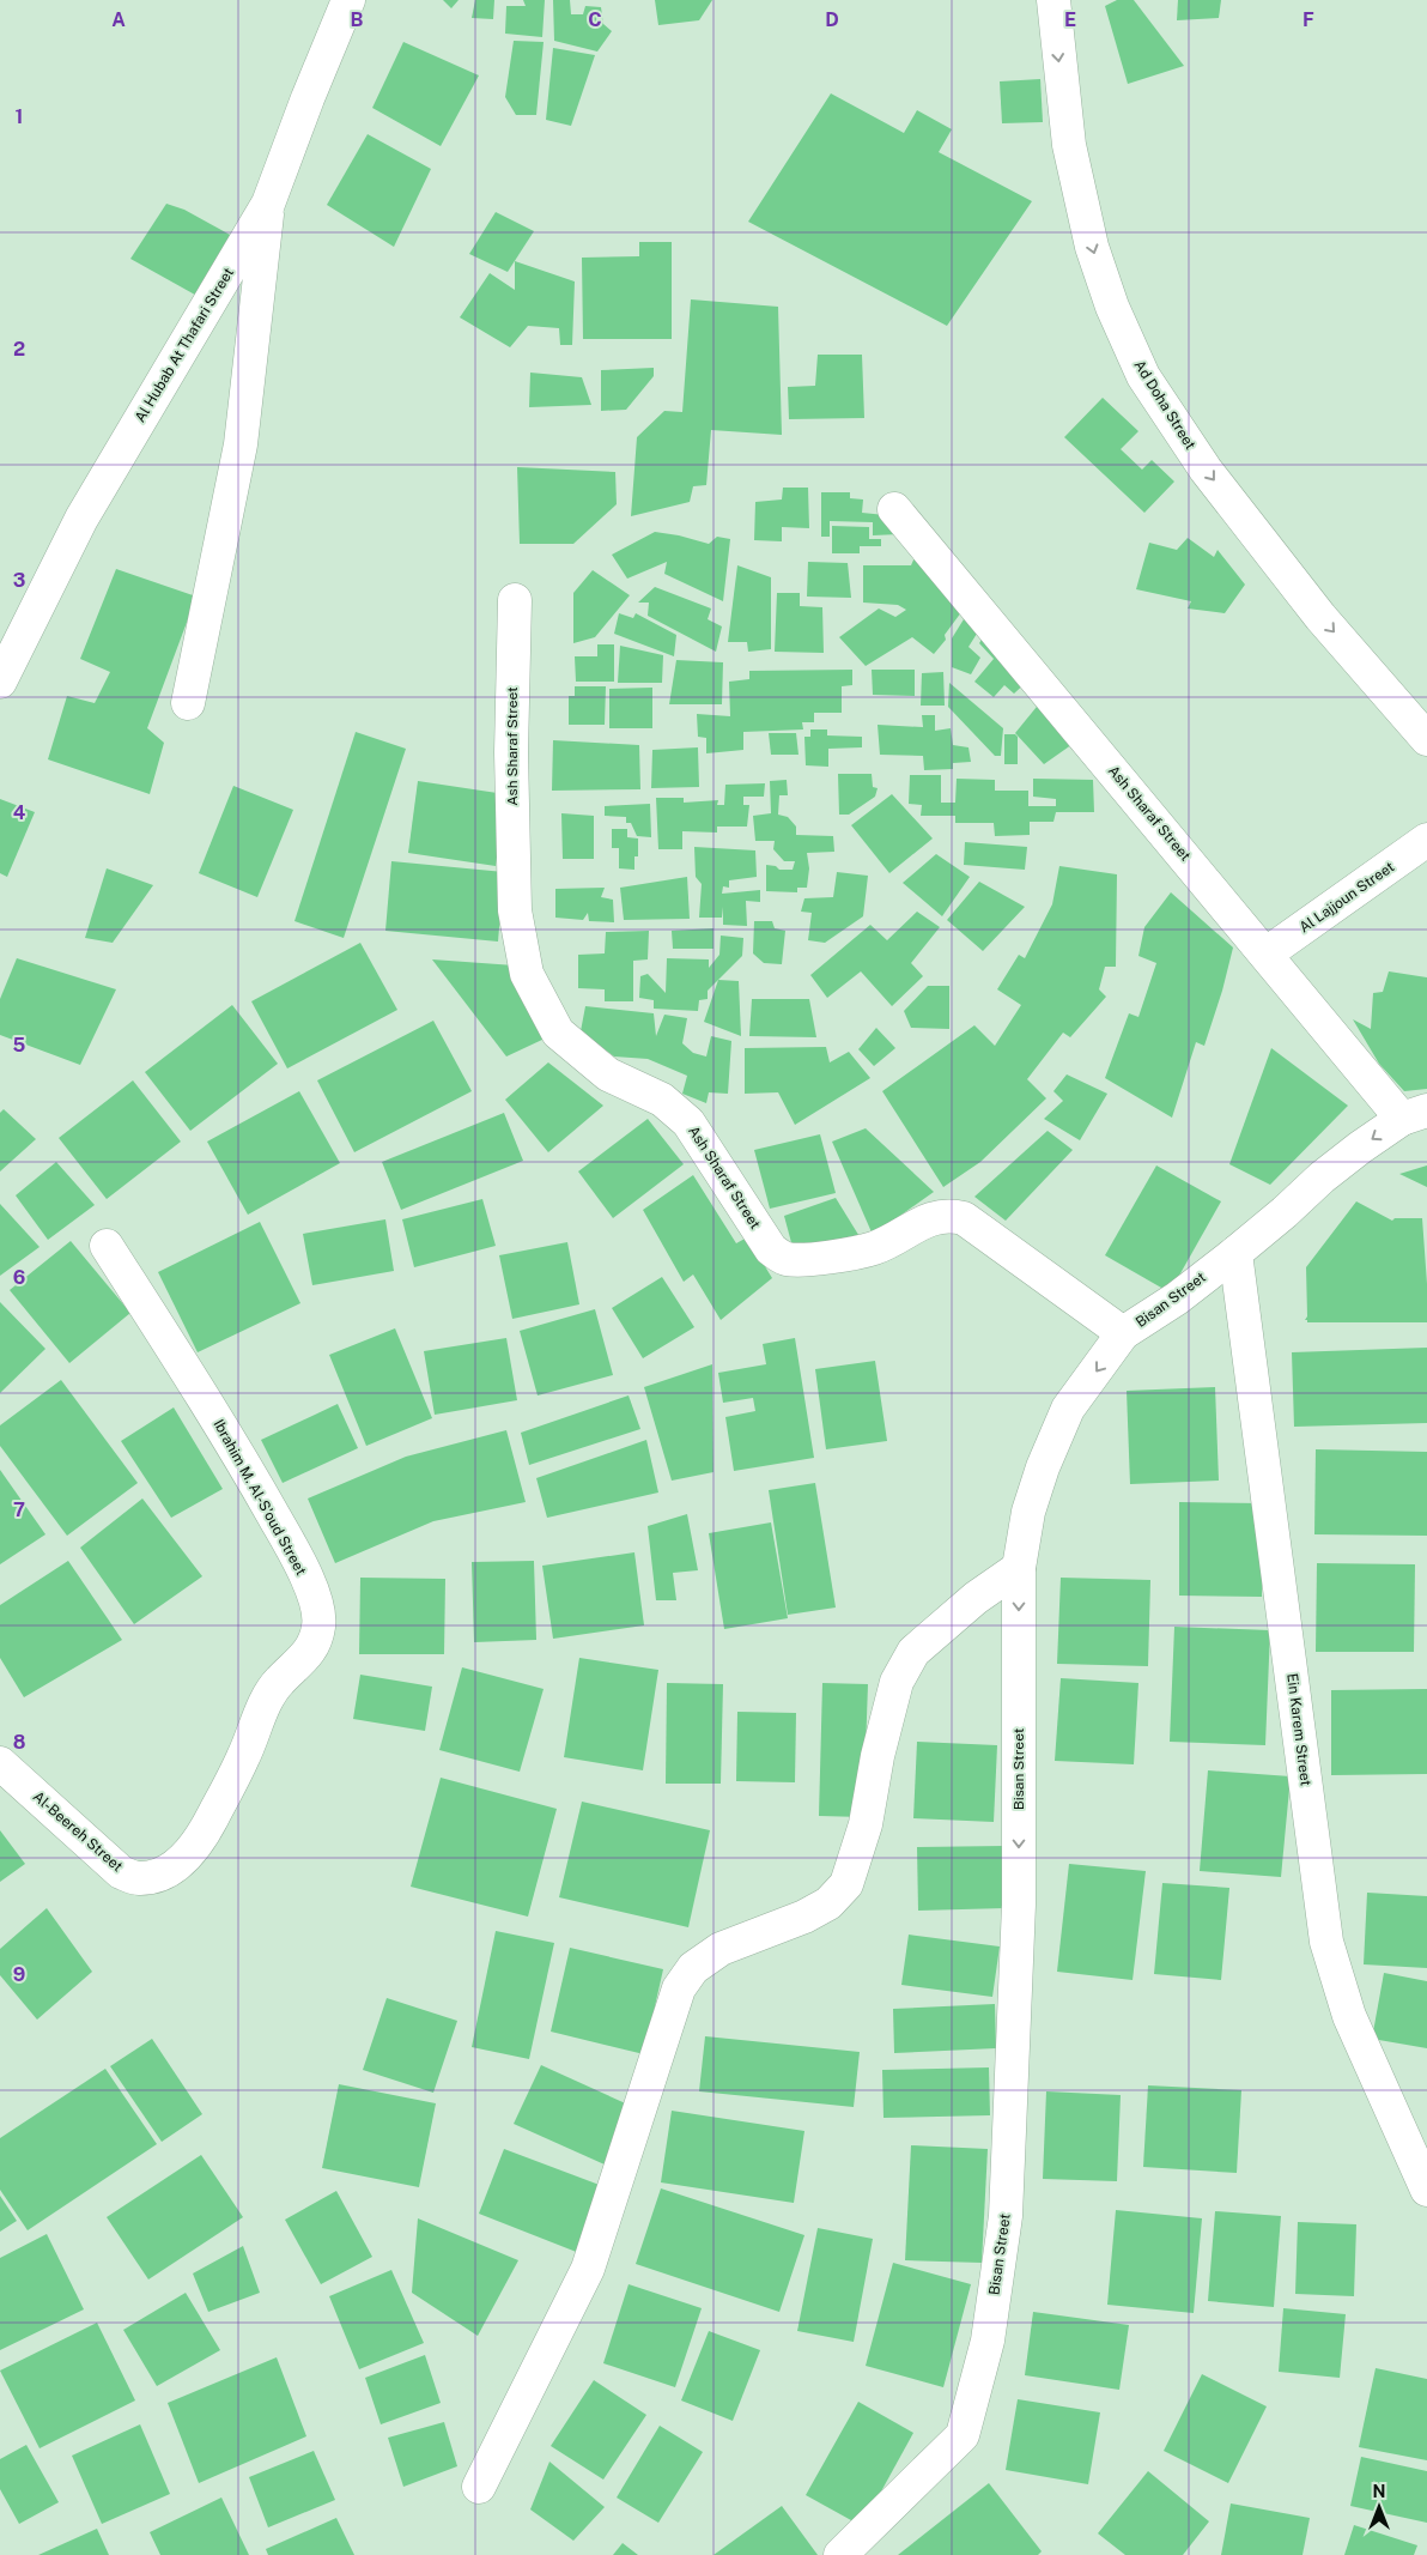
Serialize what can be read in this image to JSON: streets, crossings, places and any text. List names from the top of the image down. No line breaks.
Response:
{"streets":{"street":["Al Hubab At Thafari Street","Ad Doha Street","Ash Sharaf Street","Al Lajjoun Street","Bisan Street","Ibrahim M. Al-S'oud Street","Ein Karem Street","Al-Beereh Street"]},"crossings":[["Ash Sharaf Street","Al Lajjoun Street"],["Ash Sharaf Street","Bisan Street"],["Bisan Street","Ein Karem Street"],["Ibrahim M. Al-S'oud Street","Al-Beereh Street"]],"one_way":["Ad Doha Street"],"north":"top","grid":{"columns":["A","B","C","D","E","F"],"rows":["1","2","3","4","5","6","7","8","9"]}}
